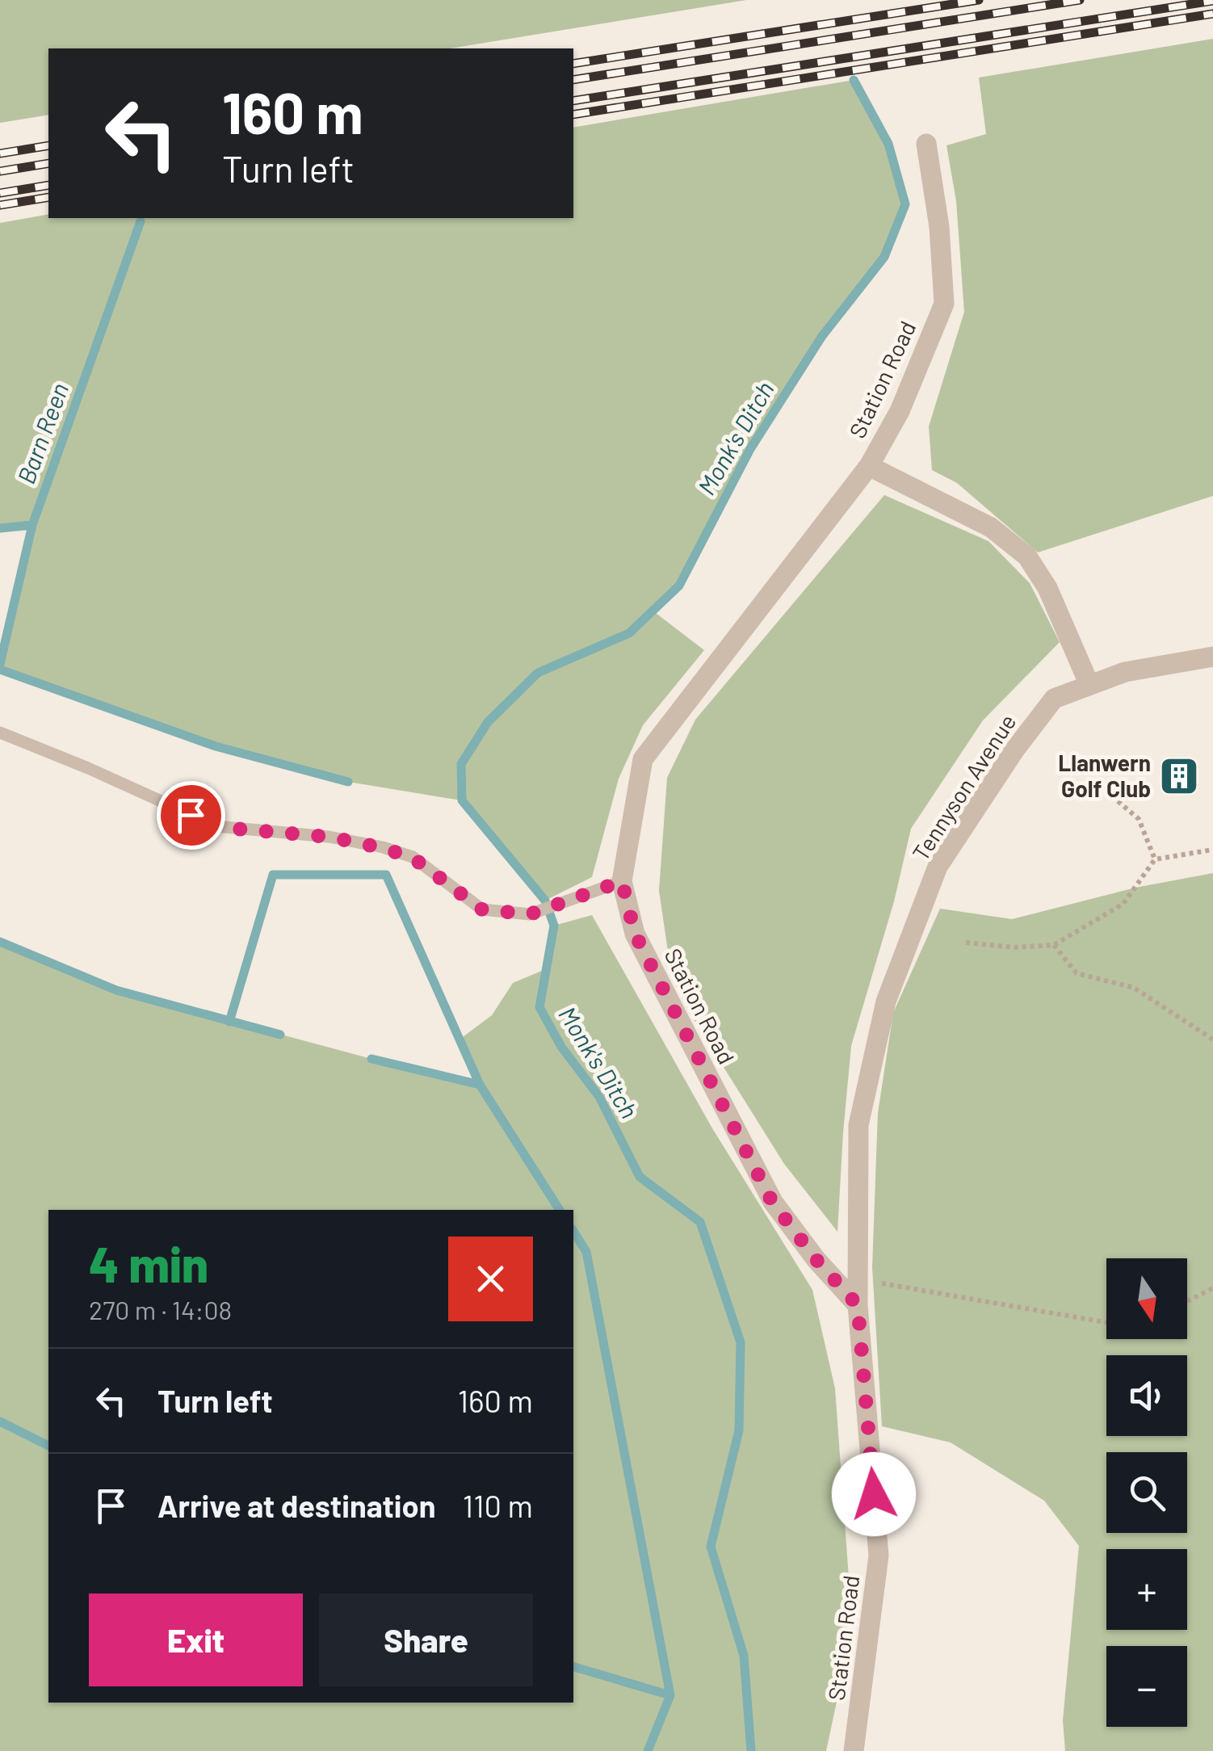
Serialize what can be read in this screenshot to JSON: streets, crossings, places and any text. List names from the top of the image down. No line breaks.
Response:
{"streets":{"street":["Station Road","Tennyson Avenue"]},"crossings":[["Station Road","Tennyson Avenue"]],"water":["Barn Reen","Monk's Ditch"],"places":{"building":["Llanwern Golf Club"]},"north":"bottom","page":{"turn":["160 m","Turn left"],"heading":["4 min","270 m · 14:08"],"map_buttons":["+","−"],"list":[{"name":"Turn left","value":"160 m"},{"name":"Arrive at destination","value":"110 m"}],"buttons":["Exit","Share"]}}
